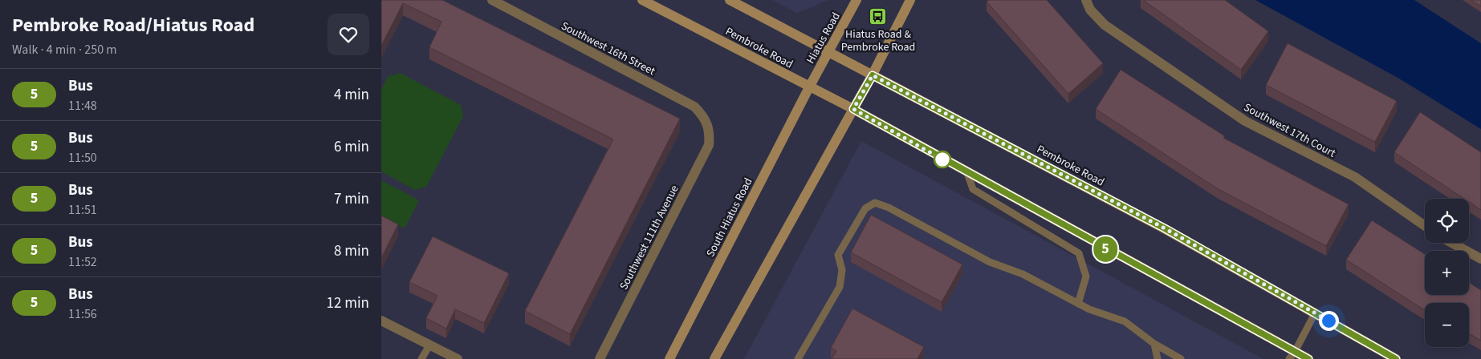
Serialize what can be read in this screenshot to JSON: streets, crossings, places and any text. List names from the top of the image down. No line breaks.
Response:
{"streets":{"main road":["Hiatus Road","Pembroke Road","South Hiatus Road"],"street":["Southwest 16th Street","Southwest 17th Court","Southwest 111th Avenue"]},"crossings":[["Hiatus Road","Pembroke Road"],["Hiatus Road","South Hiatus Road"],["Pembroke Road","South Hiatus Road"],["Southwest 16th Street","Southwest 111th Avenue"]],"places":{"bus stop":["Hiatus Road & Pembroke Road"]},"lines":["bus line 5"],"page":{"heading":["Pembroke Road/Hiatus Road","Walk · 4 min · 250 m"],"on_map":"5","list":[{"mark":"5","name":"Bus","note":"11:48","value":"4 min"},{"mark":"5","name":"Bus","note":"11:50","value":"6 min"},{"mark":"5","name":"Bus","note":"11:51","value":"7 min"},{"mark":"5","name":"Bus","note":"11:52","value":"8 min"},{"mark":"5","name":"Bus","note":"11:56","value":"12 min"}],"map_buttons":["+","−"]}}
